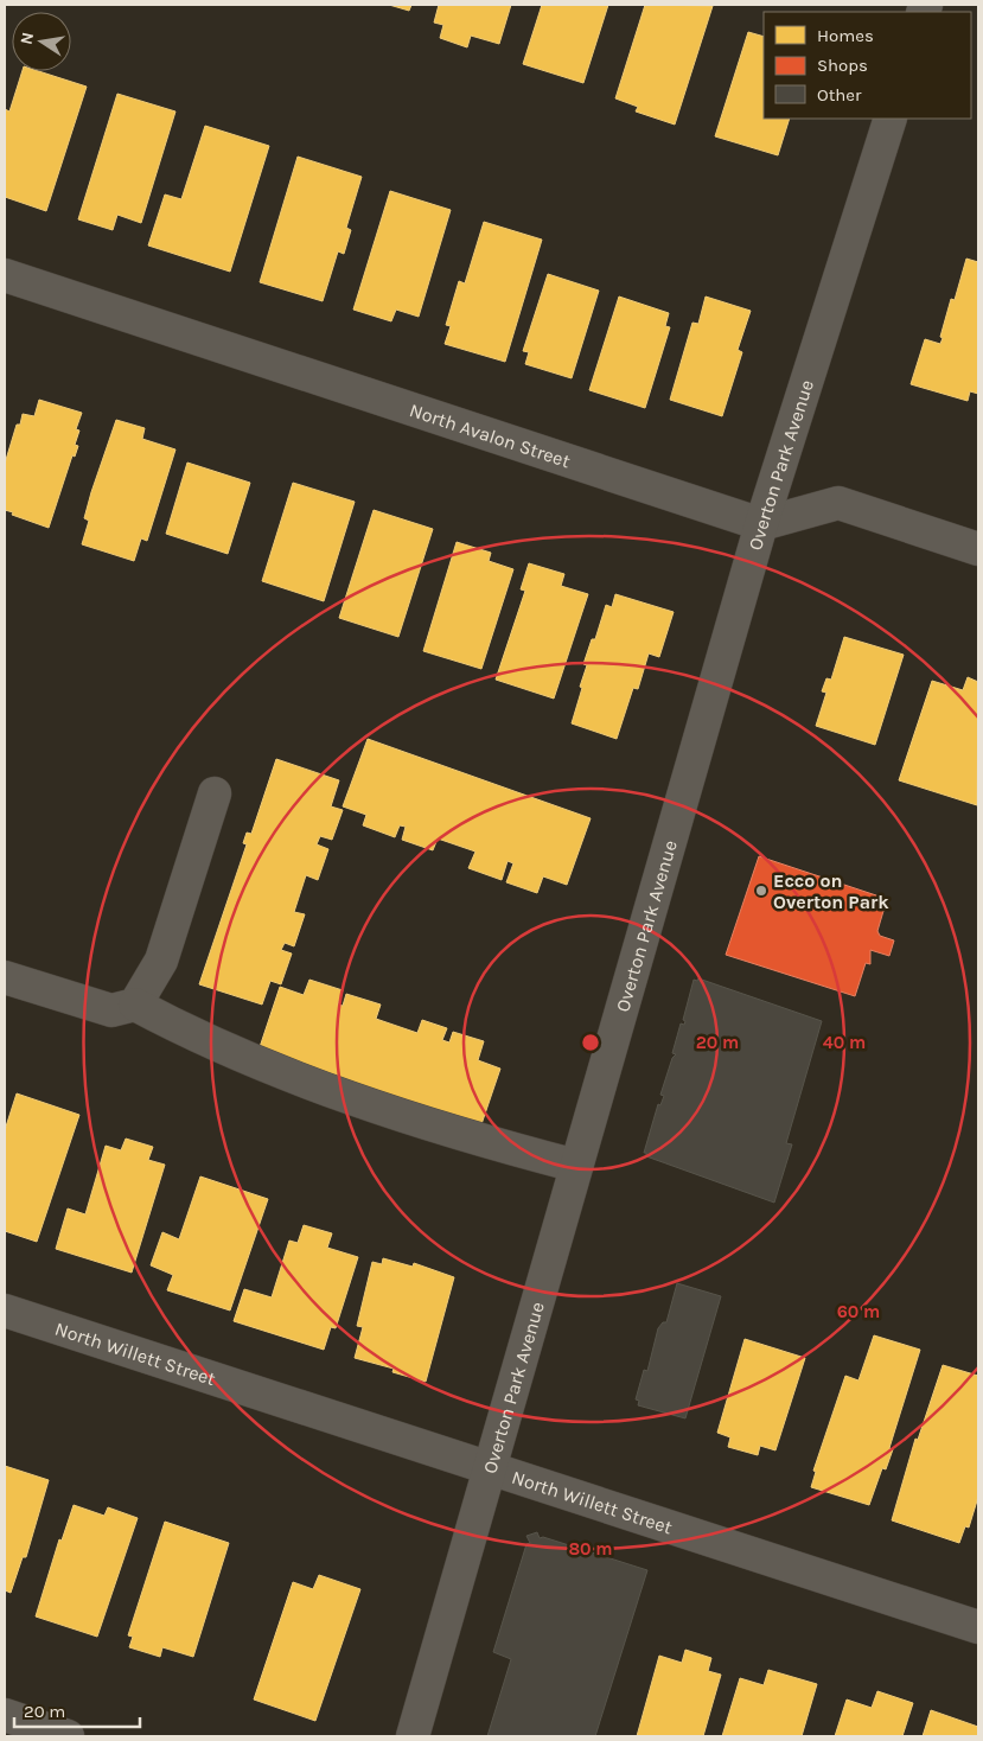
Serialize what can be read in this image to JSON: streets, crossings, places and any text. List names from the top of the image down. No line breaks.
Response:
{"streets":{"street":["North Avalon Street","Overton Park Avenue","North Willett Street"]},"crossings":[["North Avalon Street","Overton Park Avenue"],["Overton Park Avenue","North Willett Street"]],"places":["Ecco on Overton Park"],"legend":["Homes","Shops","Other"],"scale_bar":"20 m","north":"left","rings":["20 m","40 m","60 m","80 m"]}
